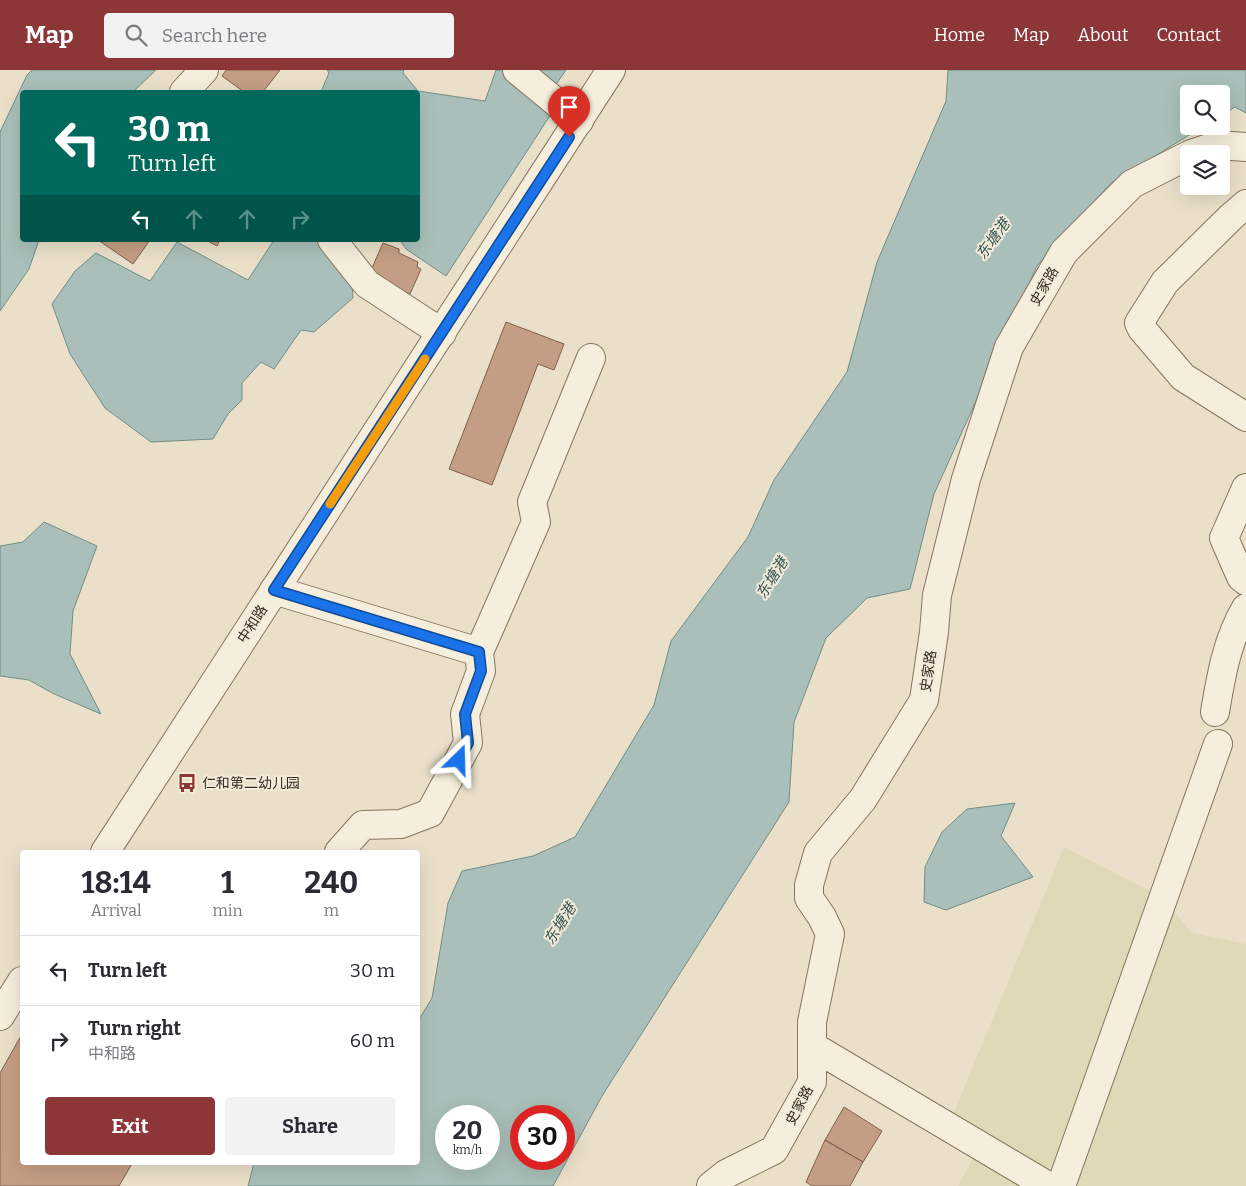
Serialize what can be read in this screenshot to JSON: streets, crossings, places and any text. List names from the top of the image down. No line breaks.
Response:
{"streets":{"street":["史家路","中和路"]},"water":["东塘港"],"places":{"bus stop":["仁和第二幼儿园"]},"page":{"header":"Map","search":"Search here","nav":["Home","Map","About","Contact"],"turn":["30 m","Turn left"],"eta":["18:14","Arrival","1","min","240","m"],"list":[{"name":"Turn left","value":"30 m"},{"name":"Turn right","note":"中和路","value":"60 m"}],"buttons":["Exit","Share"],"speed":"20 km/h","limit":"30"}}
